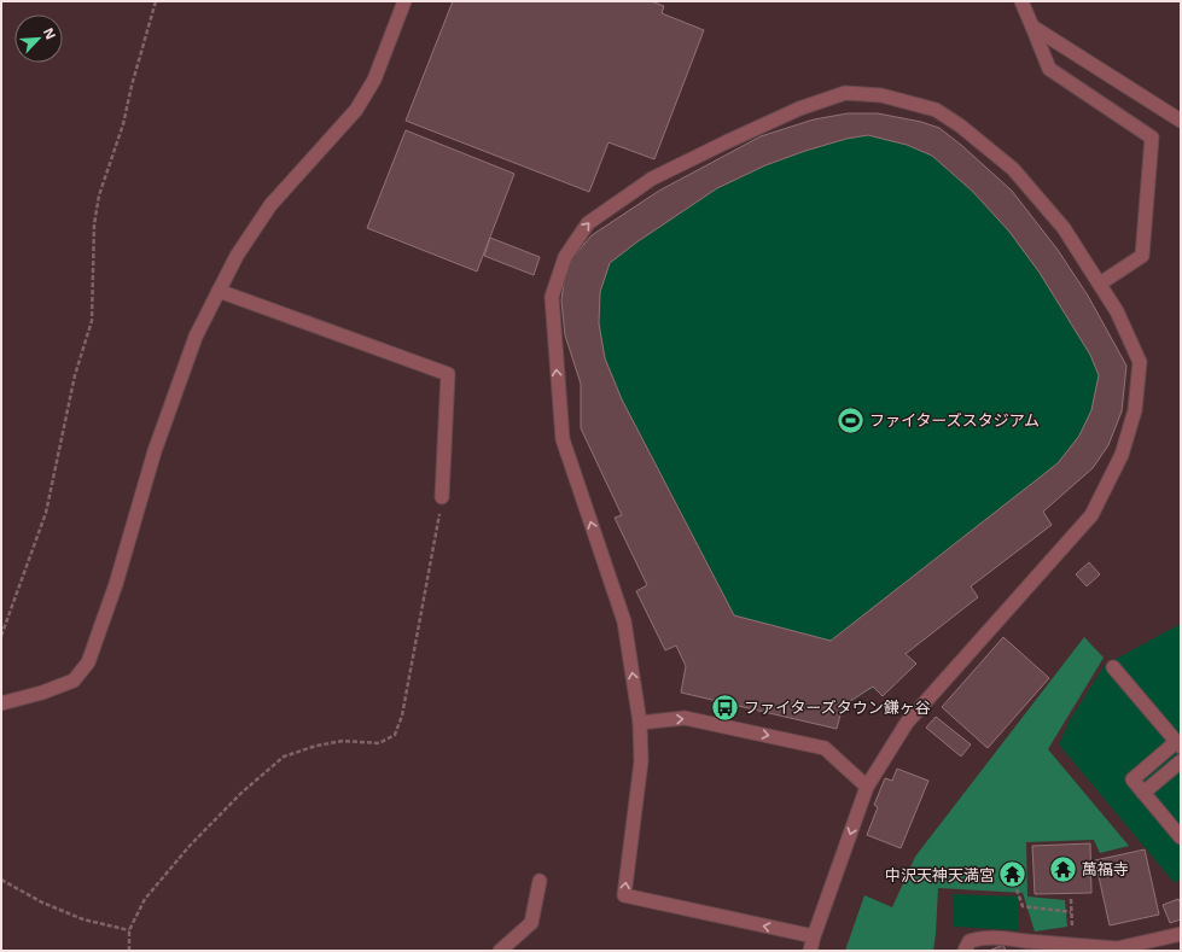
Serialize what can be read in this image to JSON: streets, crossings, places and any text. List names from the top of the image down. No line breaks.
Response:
{"places":{"sports":["ファイターズスタジアム"],"bus stop":["ファイターズタウン鎌ヶ谷"],"temple":["萬福寺","中沢天神天満宮"]},"north":"top right"}
